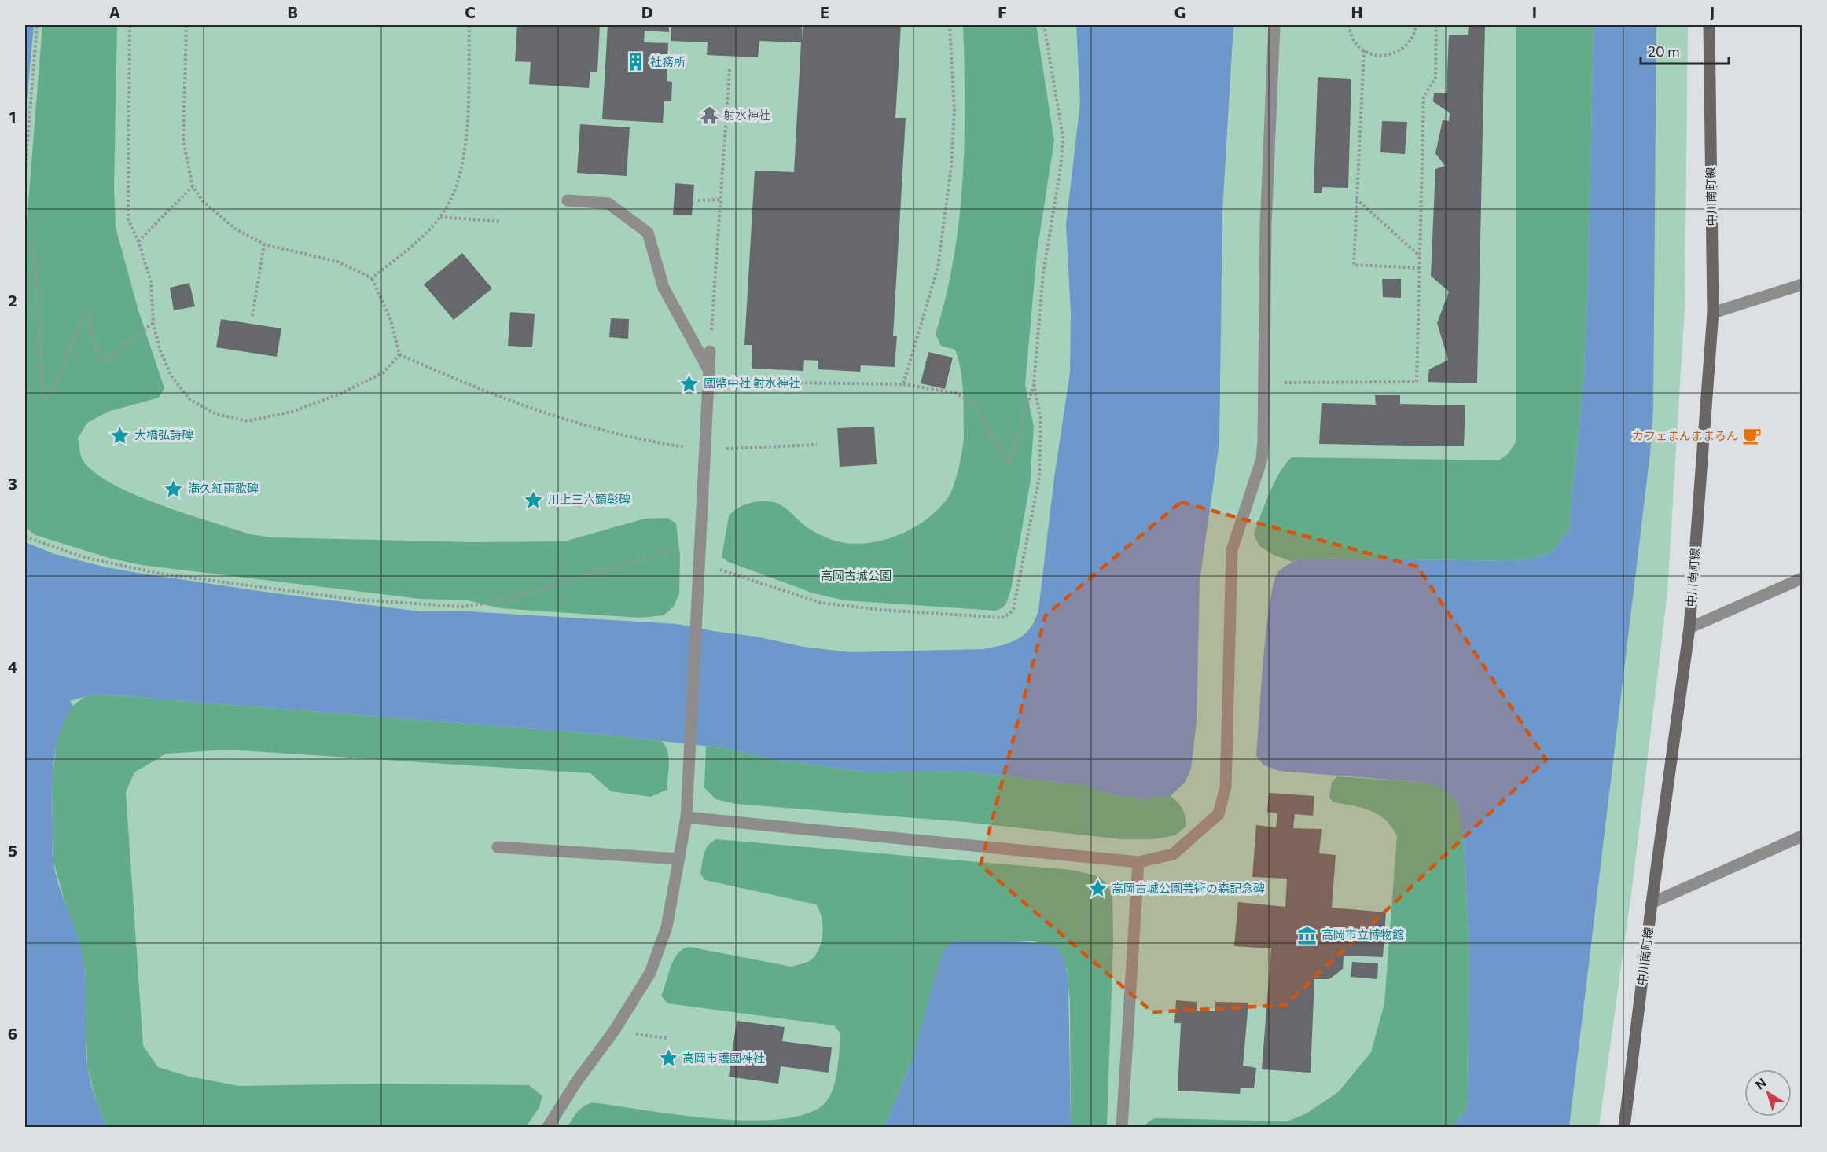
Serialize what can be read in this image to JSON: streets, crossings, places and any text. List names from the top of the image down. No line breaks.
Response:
{"streets":{"main road":["中川南町線"]},"parks":["高岡古城公園"],"places":{"building":["社務所"],"temple":["射水神社"],"place":["國幣中社 射水神社","大橋弘詩碑","満久紅雨歌碑","川上三六顕彰碑","高岡古城公園芸術の森記念碑","高岡市護國神社"],"cafe":["カフェまんままろん"],"museum":["高岡市立博物館"]},"scale_bar":"20 m","north":"top left","grid":{"columns":["A","B","C","D","E","F","G","H","I","J"],"rows":["1","2","3","4","5","6"]}}
